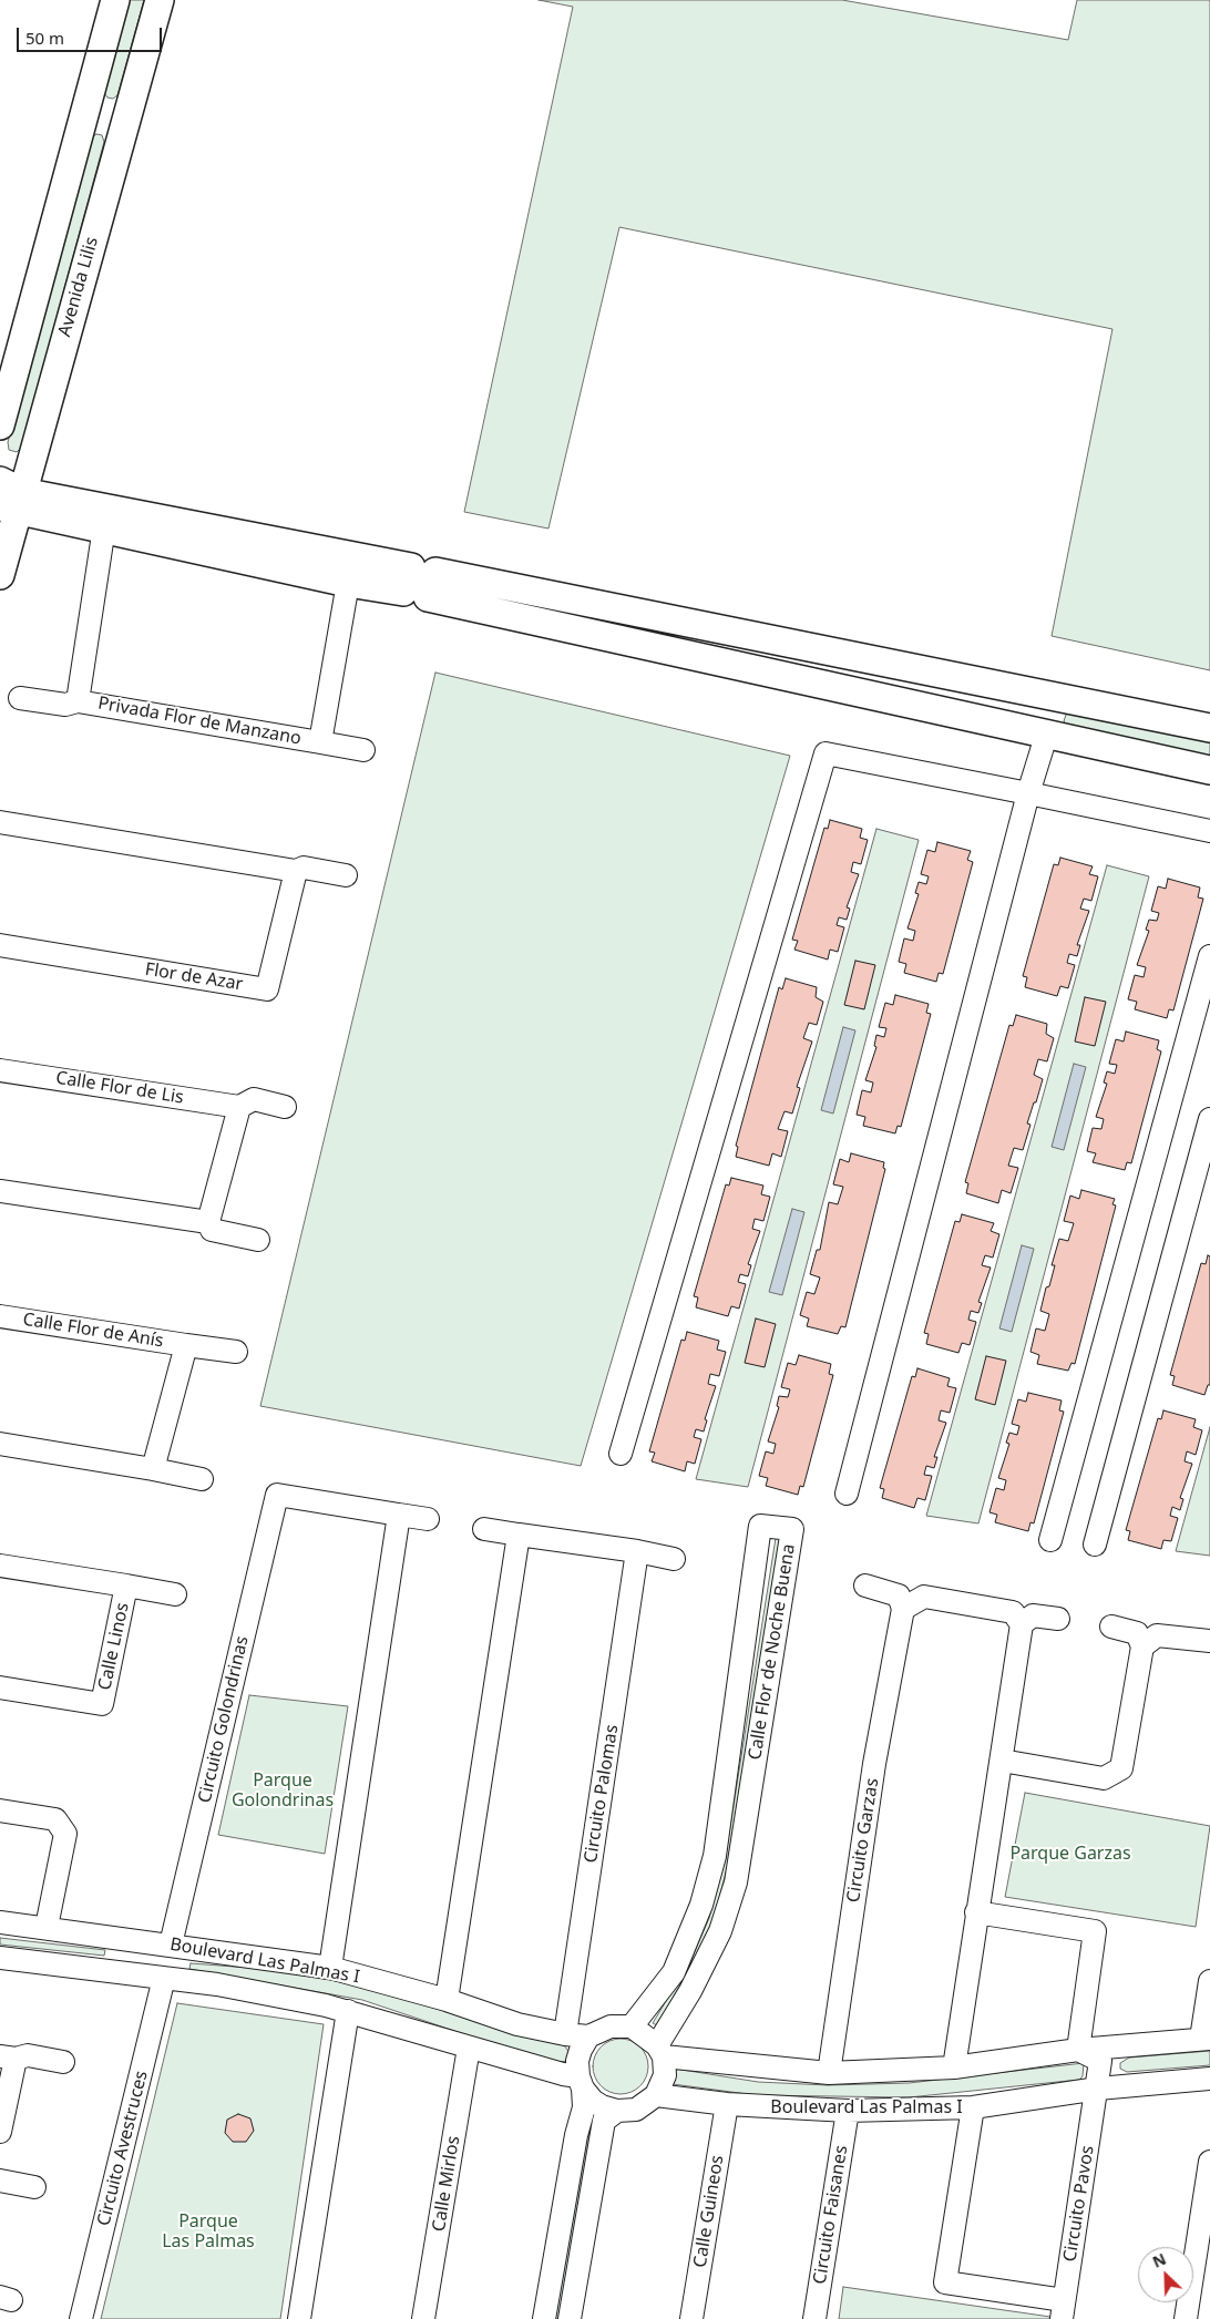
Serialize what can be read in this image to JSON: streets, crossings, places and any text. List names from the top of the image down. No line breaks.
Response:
{"streets":{"main road":["Avenida Lilis"],"street":["Privada Flor de Manzano","Flor de Azar","Calle Flor de Lis","Calle Flor de Anís","Calle Linos","Calle Flor de Noche Buena","Circuito Golondrinas","Circuito Palomas","Circuito Garzas","Boulevard Las Palmas I","Circuito Avestruces","Calle Mirlos","Circuito Pavos","Calle Guineos","Circuito Faisanes"]},"crossings":[["Calle Flor de Noche Buena","Boulevard Las Palmas I"],["Circuito Golondrinas","Boulevard Las Palmas I"],["Circuito Palomas","Boulevard Las Palmas I"],["Circuito Garzas","Boulevard Las Palmas I"],["Boulevard Las Palmas I","Circuito Avestruces"],["Boulevard Las Palmas I","Calle Mirlos"],["Boulevard Las Palmas I","Circuito Pavos"],["Boulevard Las Palmas I","Calle Guineos"],["Boulevard Las Palmas I","Circuito Faisanes"]],"parks":["Parque Golondrinas","Parque Garzas","Parque Las Palmas"],"scale_bar":"50 m","north":"top left"}
